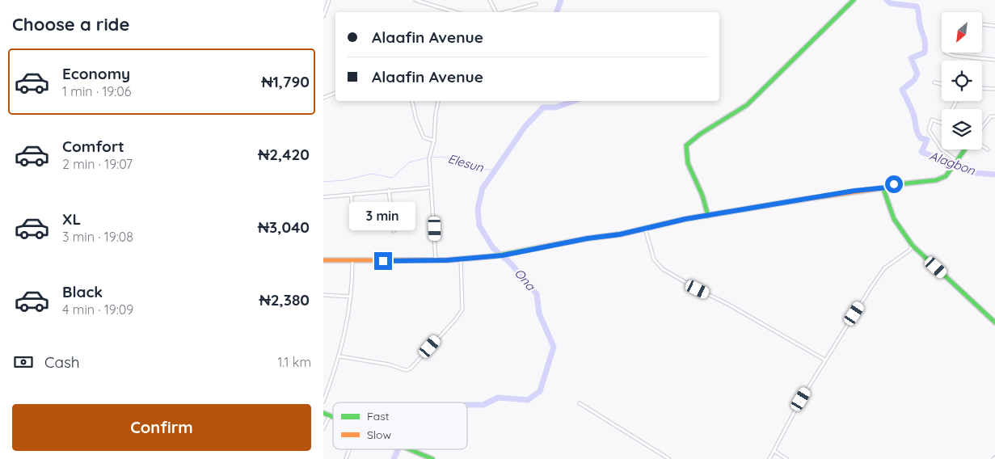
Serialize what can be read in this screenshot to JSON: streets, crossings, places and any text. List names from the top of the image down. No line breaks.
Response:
{"water":["Elesun","Alagbon","Ona"],"legend":["Fast","Slow"],"north":"bottom left","page":{"heading":"Choose a ride","banner":["Alaafin Avenue","Alaafin Avenue"],"list":[{"name":"Economy","note":"1 min · 19:06","value":"₦1,790"},{"name":"Comfort","note":"2 min · 19:07","value":"₦2,420"},{"name":"XL","note":"3 min · 19:08","value":"₦3,040"},{"name":"Black","note":"4 min · 19:09","value":"₦2,380"}],"bubble":"3 min","pay":["Cash","1.1 km"],"buttons":"Confirm"}}
